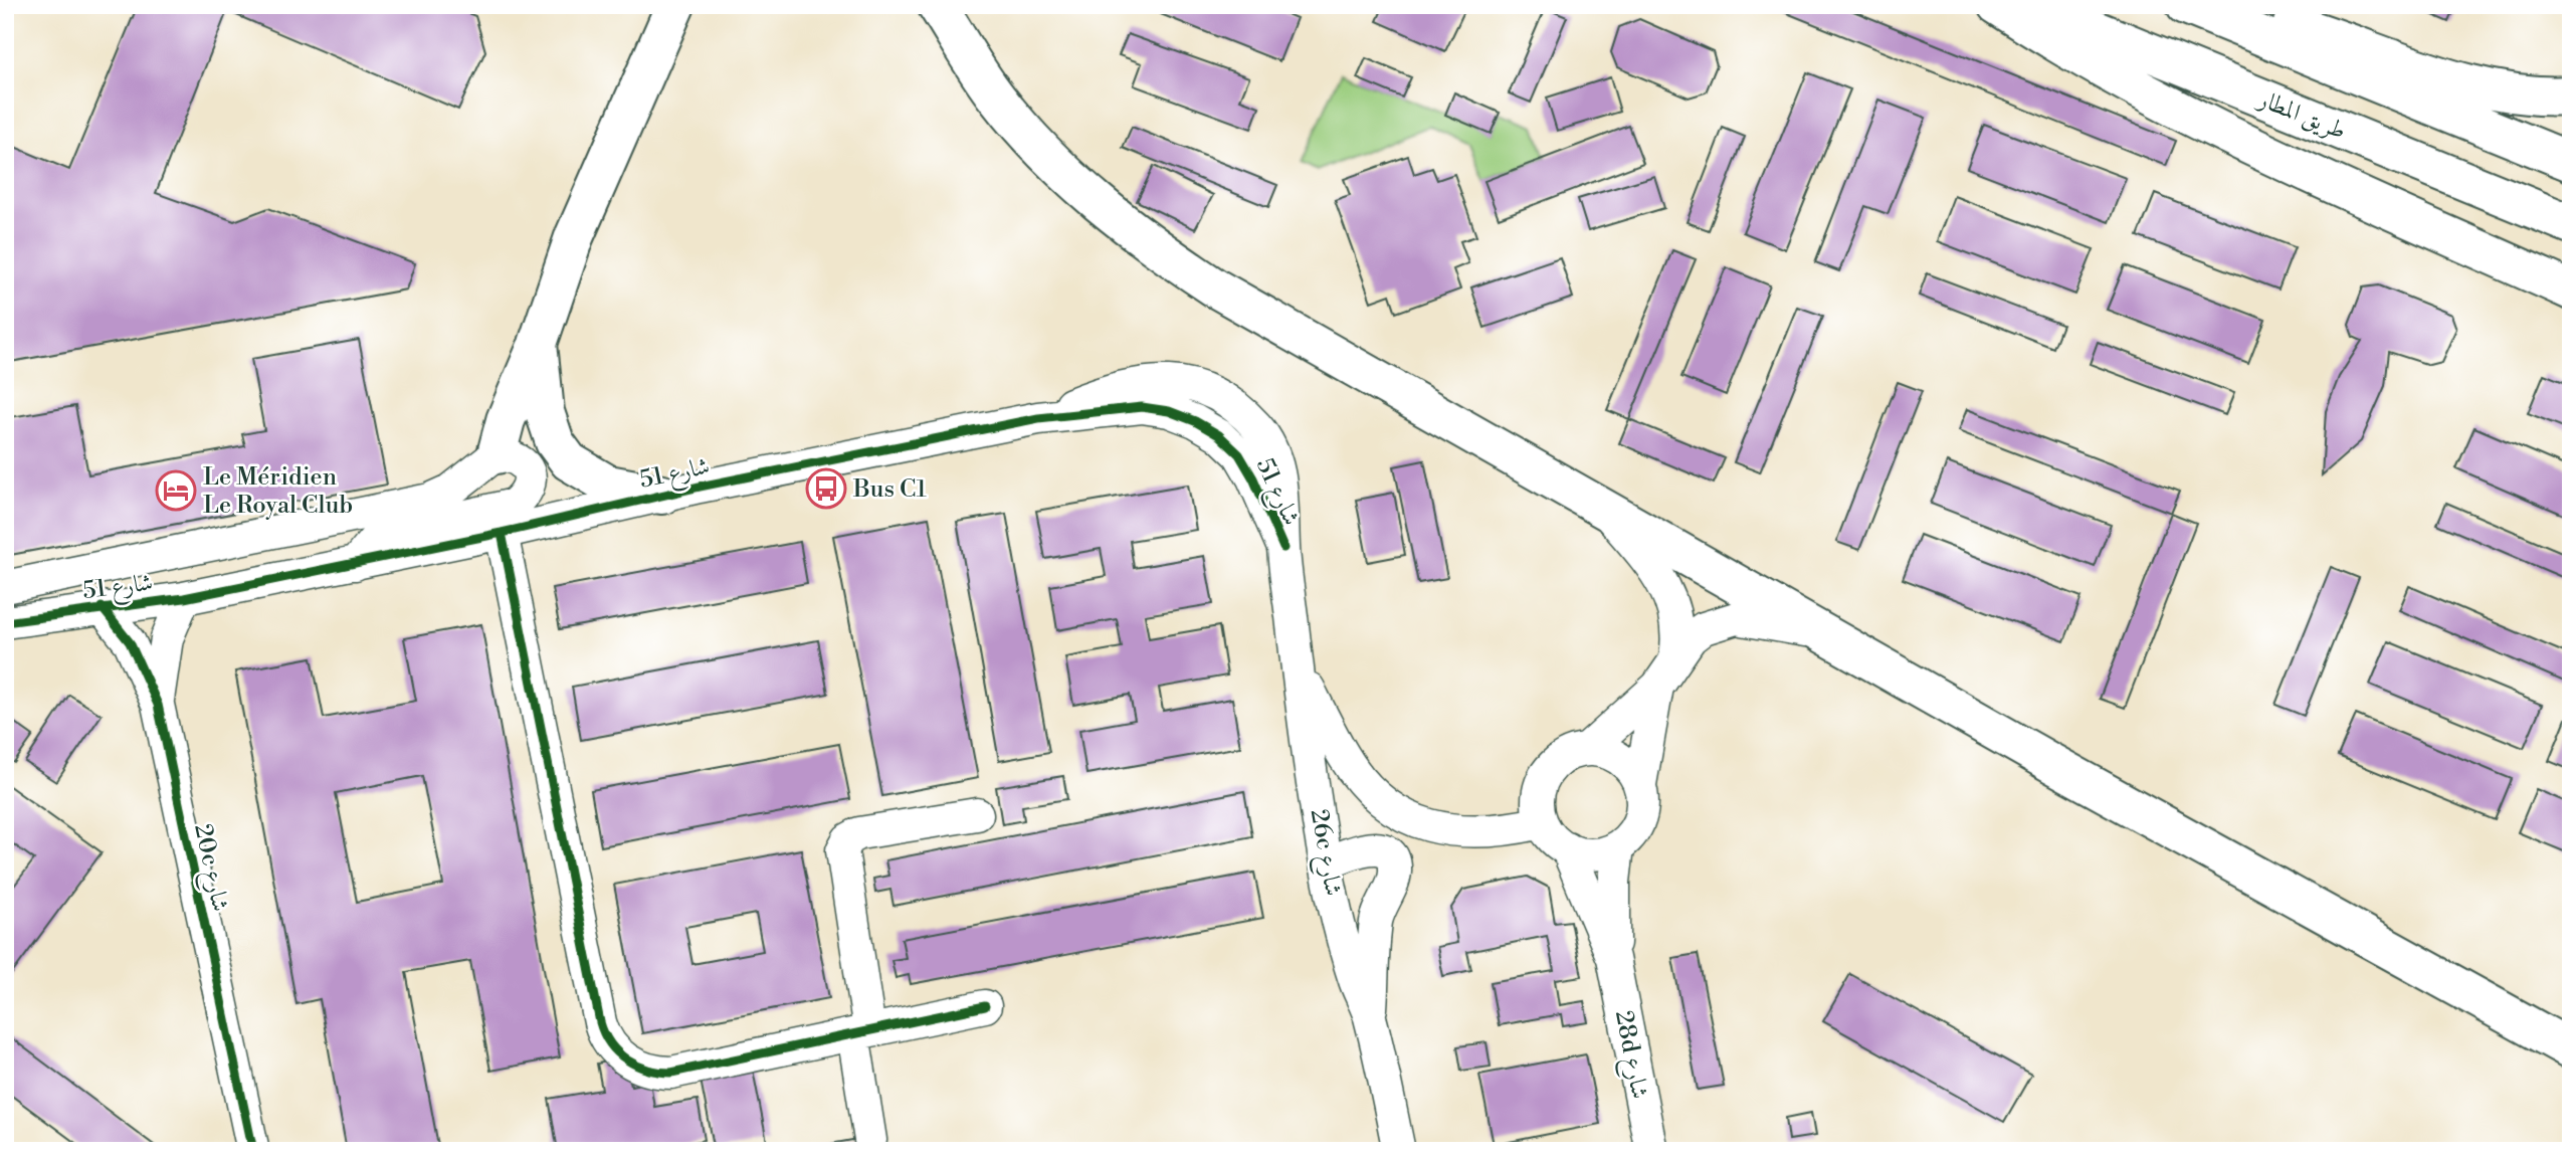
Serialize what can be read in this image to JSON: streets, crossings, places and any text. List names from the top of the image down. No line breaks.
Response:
{"streets":{"main road":["طريق المطار"],"street":["شارع 51","26c شارع","20c شارع","28d شارع"]},"crossings":[["شارع 51","26c شارع"],["شارع 51","20c شارع"]],"places":{"bus stop":["Bus C1"],"hotel":["Le Méridien Le Royal Club"]}}
